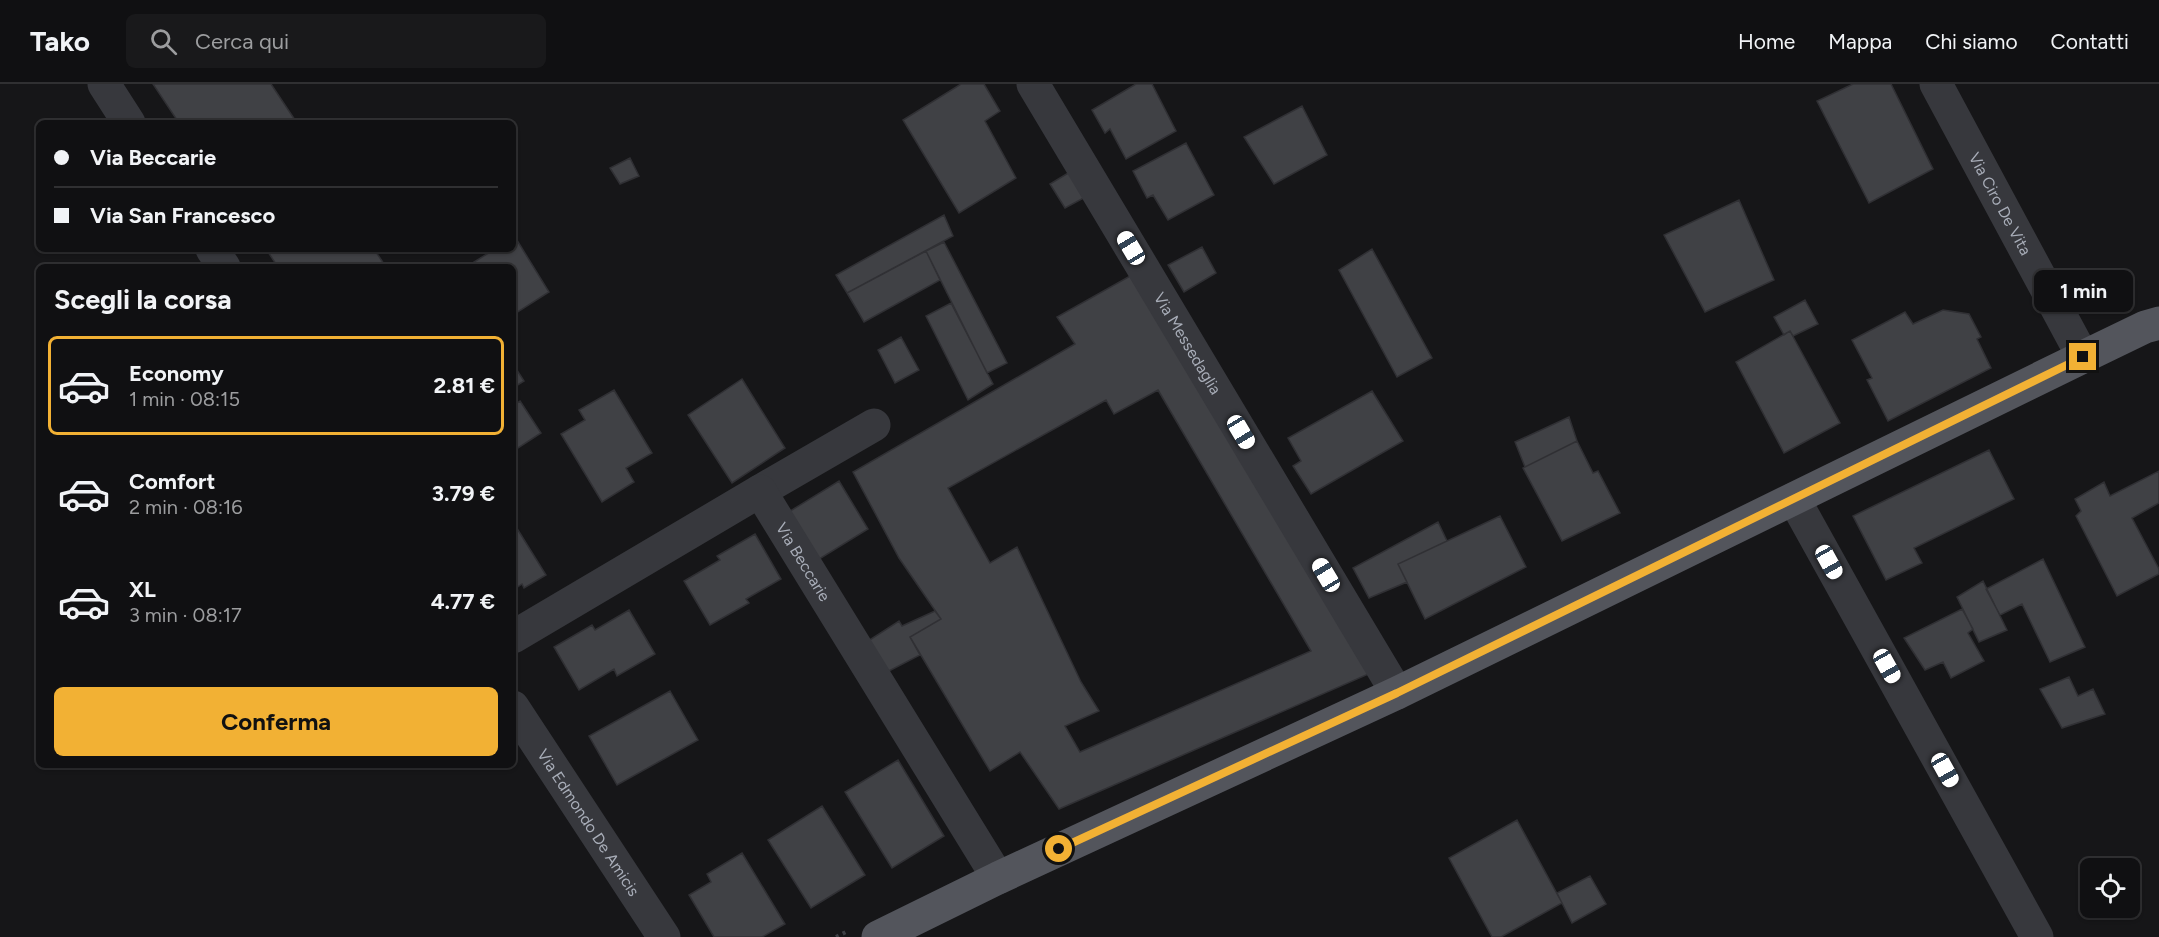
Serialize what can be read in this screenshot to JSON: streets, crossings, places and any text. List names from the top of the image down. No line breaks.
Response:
{"streets":{"street":["Via Ciro De Vita","Via Messedaglia","Via Beccarie","Via Edmondo De Amicis"]},"page":{"header":"Tako","search":"Cerca qui","nav":["Home","Mappa","Chi siamo","Contatti"],"banner":["Via Beccarie","Via San Francesco"],"heading":"Scegli la corsa","bubble":"1 min","list":[{"name":"Economy","note":"1 min · 08:15","value":"2.81 €"},{"name":"Comfort","note":"2 min · 08:16","value":"3.79 €"},{"name":"XL","note":"3 min · 08:17","value":"4.77 €"}],"buttons":"Conferma"}}
